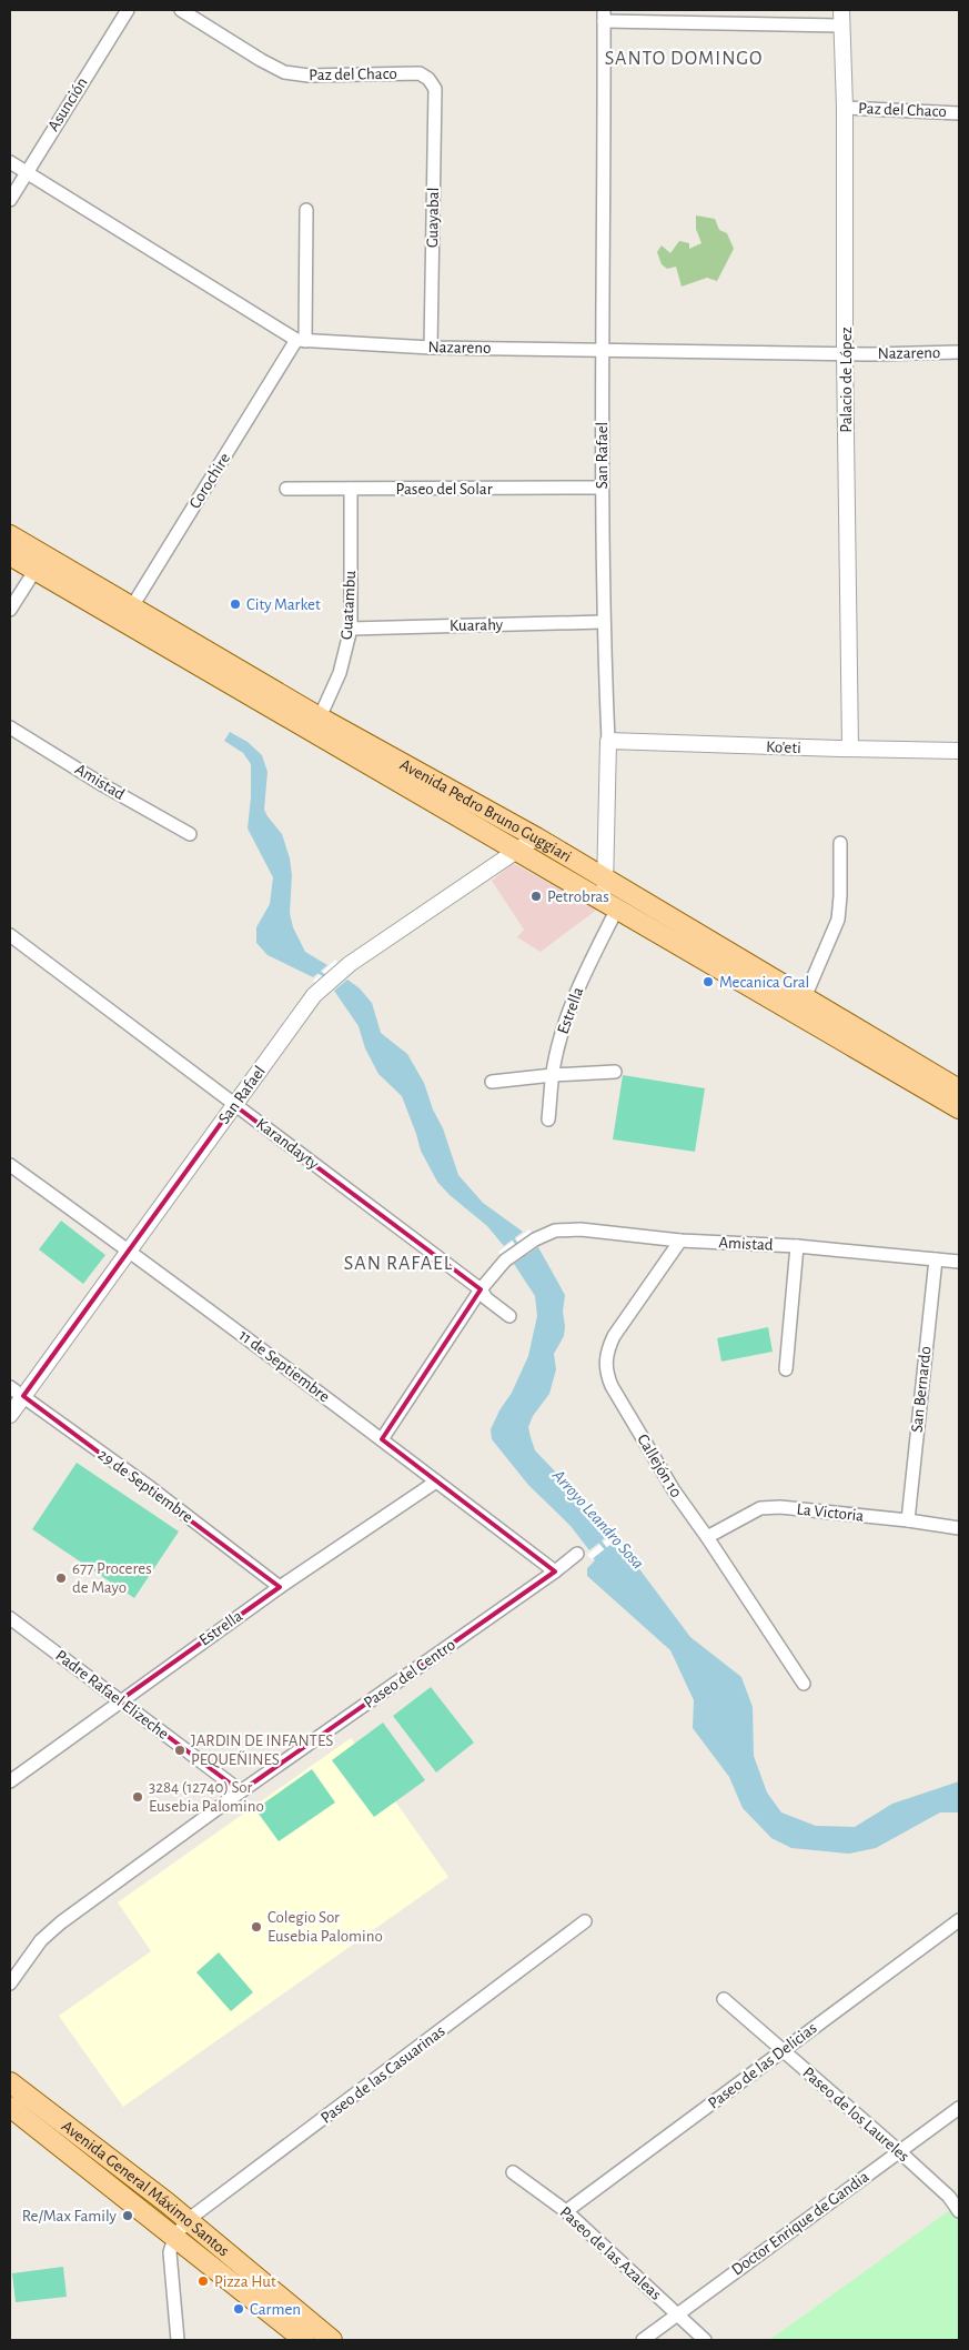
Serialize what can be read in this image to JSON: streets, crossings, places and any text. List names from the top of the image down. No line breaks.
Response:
{"streets":{"main road":["Avenida Pedro Bruno Guggiari","Avenida General Máximo Santos"],"street":["Paz del Chaco","Asunción","Guayabal","Nazareno","Palacio de López","San Rafael","Corochire","Paseo del Solar","Guatambu","Kuarahy","Ko'eti","Amistad","Estrella","Karandayty","11 de Septiembre","San Bernardo","Callejón 10","29 de Septiembre","La Victoria","Paseo del Centro","Padre Rafael Elizeche","Paseo de las Delicias","Paseo de las Casuarinas","Paseo de los Laureles","Doctor Enrique de Gandia","Paseo de las Azaleas"]},"crossings":[["Paz del Chaco","Guayabal"],["Paz del Chaco","Palacio de López"],["Asunción","Nazareno"],["Guayabal","Nazareno"],["Nazareno","Palacio de López"],["Nazareno","San Rafael"],["Nazareno","Corochire"],["Palacio de López","Ko'eti"],["San Rafael","Paseo del Solar"],["San Rafael","Kuarahy"],["San Rafael","Ko'eti"],["San Rafael","Avenida Pedro Bruno Guggiari"],["San Rafael","Estrella"],["San Rafael","Karandayty"],["San Rafael","11 de Septiembre"],["San Rafael","29 de Septiembre"],["Corochire","Avenida Pedro Bruno Guggiari"],["Paseo del Solar","Guatambu"],["Guatambu","Kuarahy"],["Guatambu","Avenida Pedro Bruno Guggiari"],["Amistad","Karandayty"],["Amistad","San Bernardo"],["Amistad","Callejón 10"],["Avenida Pedro Bruno Guggiari","Estrella"],["Estrella","11 de Septiembre"],["Estrella","29 de Septiembre"],["Estrella","Padre Rafael Elizeche"],["11 de Septiembre","Paseo del Centro"],["San Bernardo","La Victoria"],["Callejón 10","La Victoria"],["Paseo del Centro","Padre Rafael Elizeche"],["Paseo de las Delicias","Paseo de los Laureles"],["Paseo de las Delicias","Paseo de las Azaleas"],["Paseo de las Casuarinas","Avenida General Máximo Santos"],["Paseo de los Laureles","Doctor Enrique de Gandia"],["Doctor Enrique de Gandia","Paseo de las Azaleas"]],"districts":["SANTO DOMINGO","SAN RAFAEL"],"water":["Arroyo Leandro Sosa"],"places":["City Market","Petrobras","Mecanica Gral","677 Proceres de Mayo","JARDIN DE INFANTES PEQUEÑINES","3284 (12740) Sor Eusebia Palomino","Colegio Sor Eusebia Palomino","Re/Max Family","Pizza Hut","Carmen"]}
